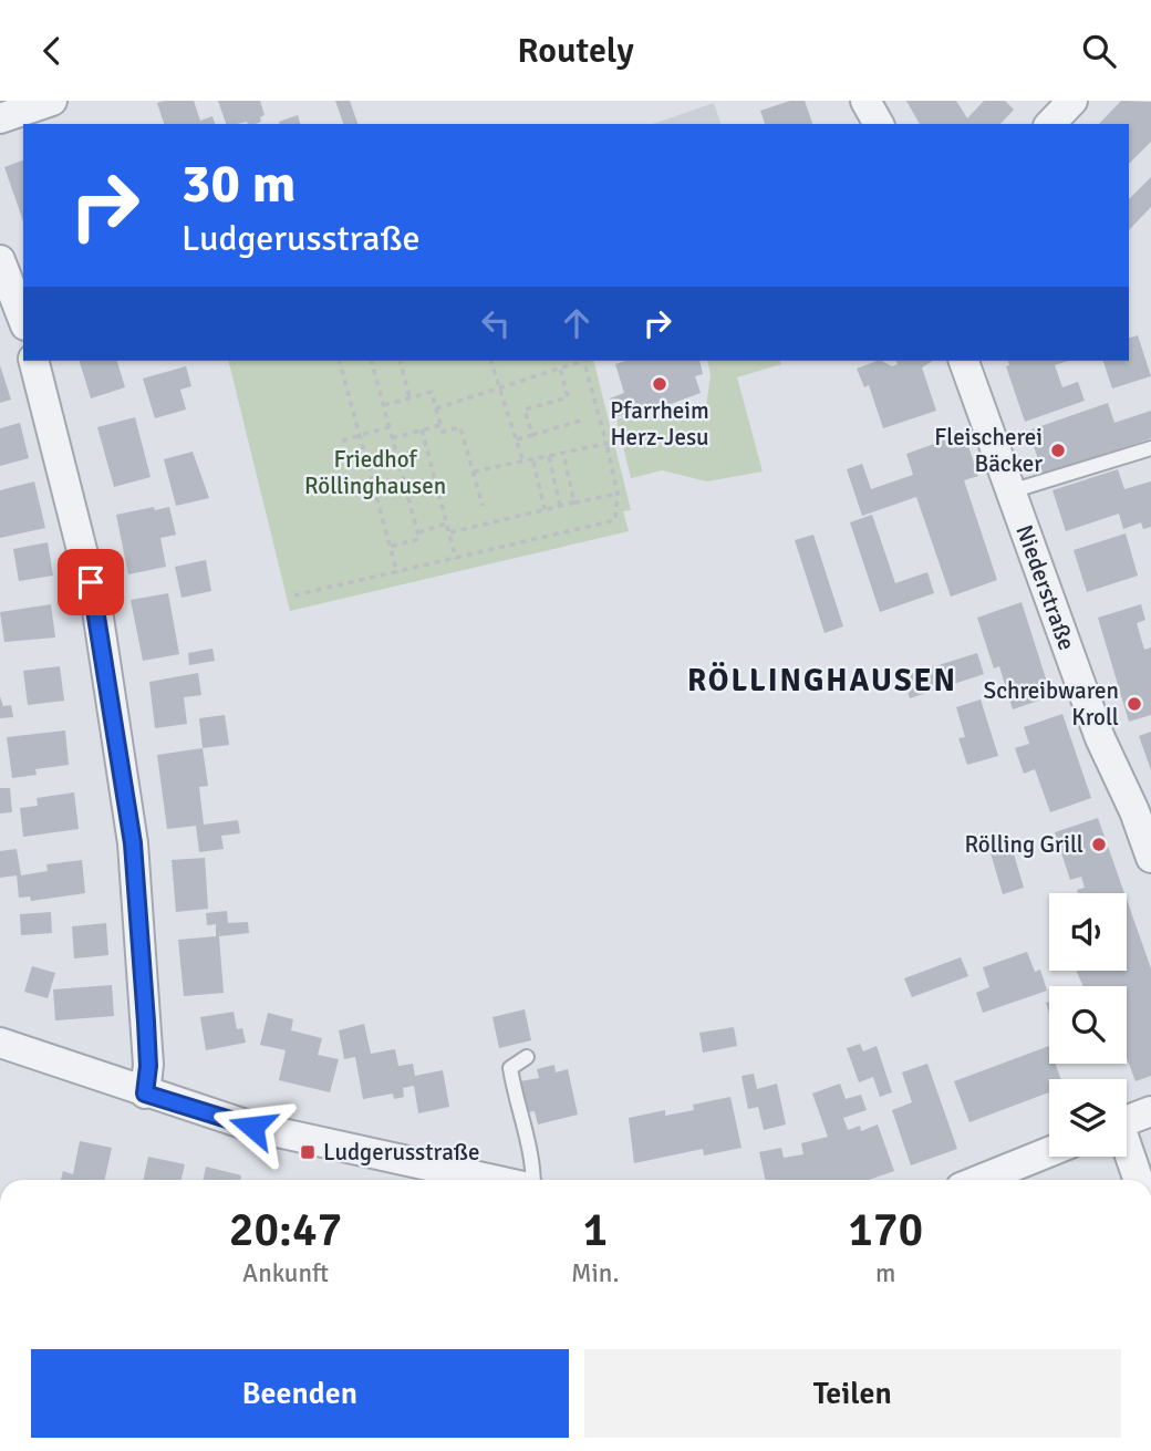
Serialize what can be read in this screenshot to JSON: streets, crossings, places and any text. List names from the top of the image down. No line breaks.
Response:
{"streets":{"street":["Niederstraße"]},"districts":["RÖLLINGHAUSEN"],"parks":["Friedhof Röllinghausen"],"places":{"other":["Pfarrheim Herz-Jesu","Fleischerei Bäcker","Schreibwaren Kroll","Rölling Grill"],"transit":["Ludgerusstraße"]},"page":{"header":"Routely","turn":["30 m","Ludgerusstraße"],"eta":["20:47","Ankunft","1","Min.","170","m"],"buttons":["Beenden","Teilen"]}}
